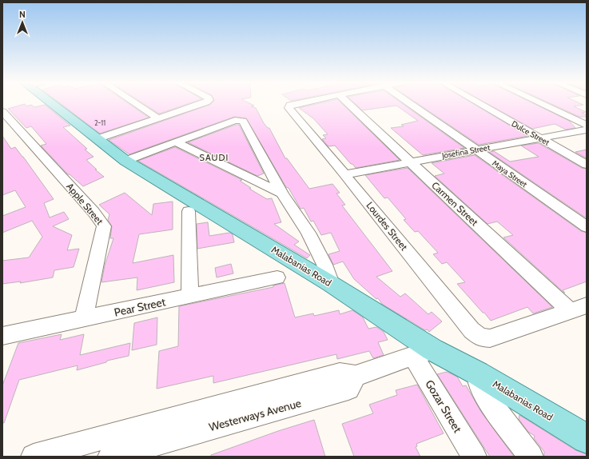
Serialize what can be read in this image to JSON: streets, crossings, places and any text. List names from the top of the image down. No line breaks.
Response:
{"streets":{"main road":["Malabanias Road"],"street":["Dulce Street","Josefina Street","Maya Street","Apple Street","Carmen Street","Lourdes Street","Pear Street","Gozar Street","Westerways Avenue"]},"crossings":[["Dulce Street","Josefina Street"],["Josefina Street","Maya Street"],["Josefina Street","Carmen Street"],["Josefina Street","Lourdes Street"],["Apple Street","Pear Street"],["Carmen Street","Lourdes Street"],["Malabanias Road","Gozar Street"],["Malabanias Road","Westerways Avenue"],["Gozar Street","Westerways Avenue"]],"districts":["SAUDI"],"house_numbers":["2-11"],"north":"top"}
